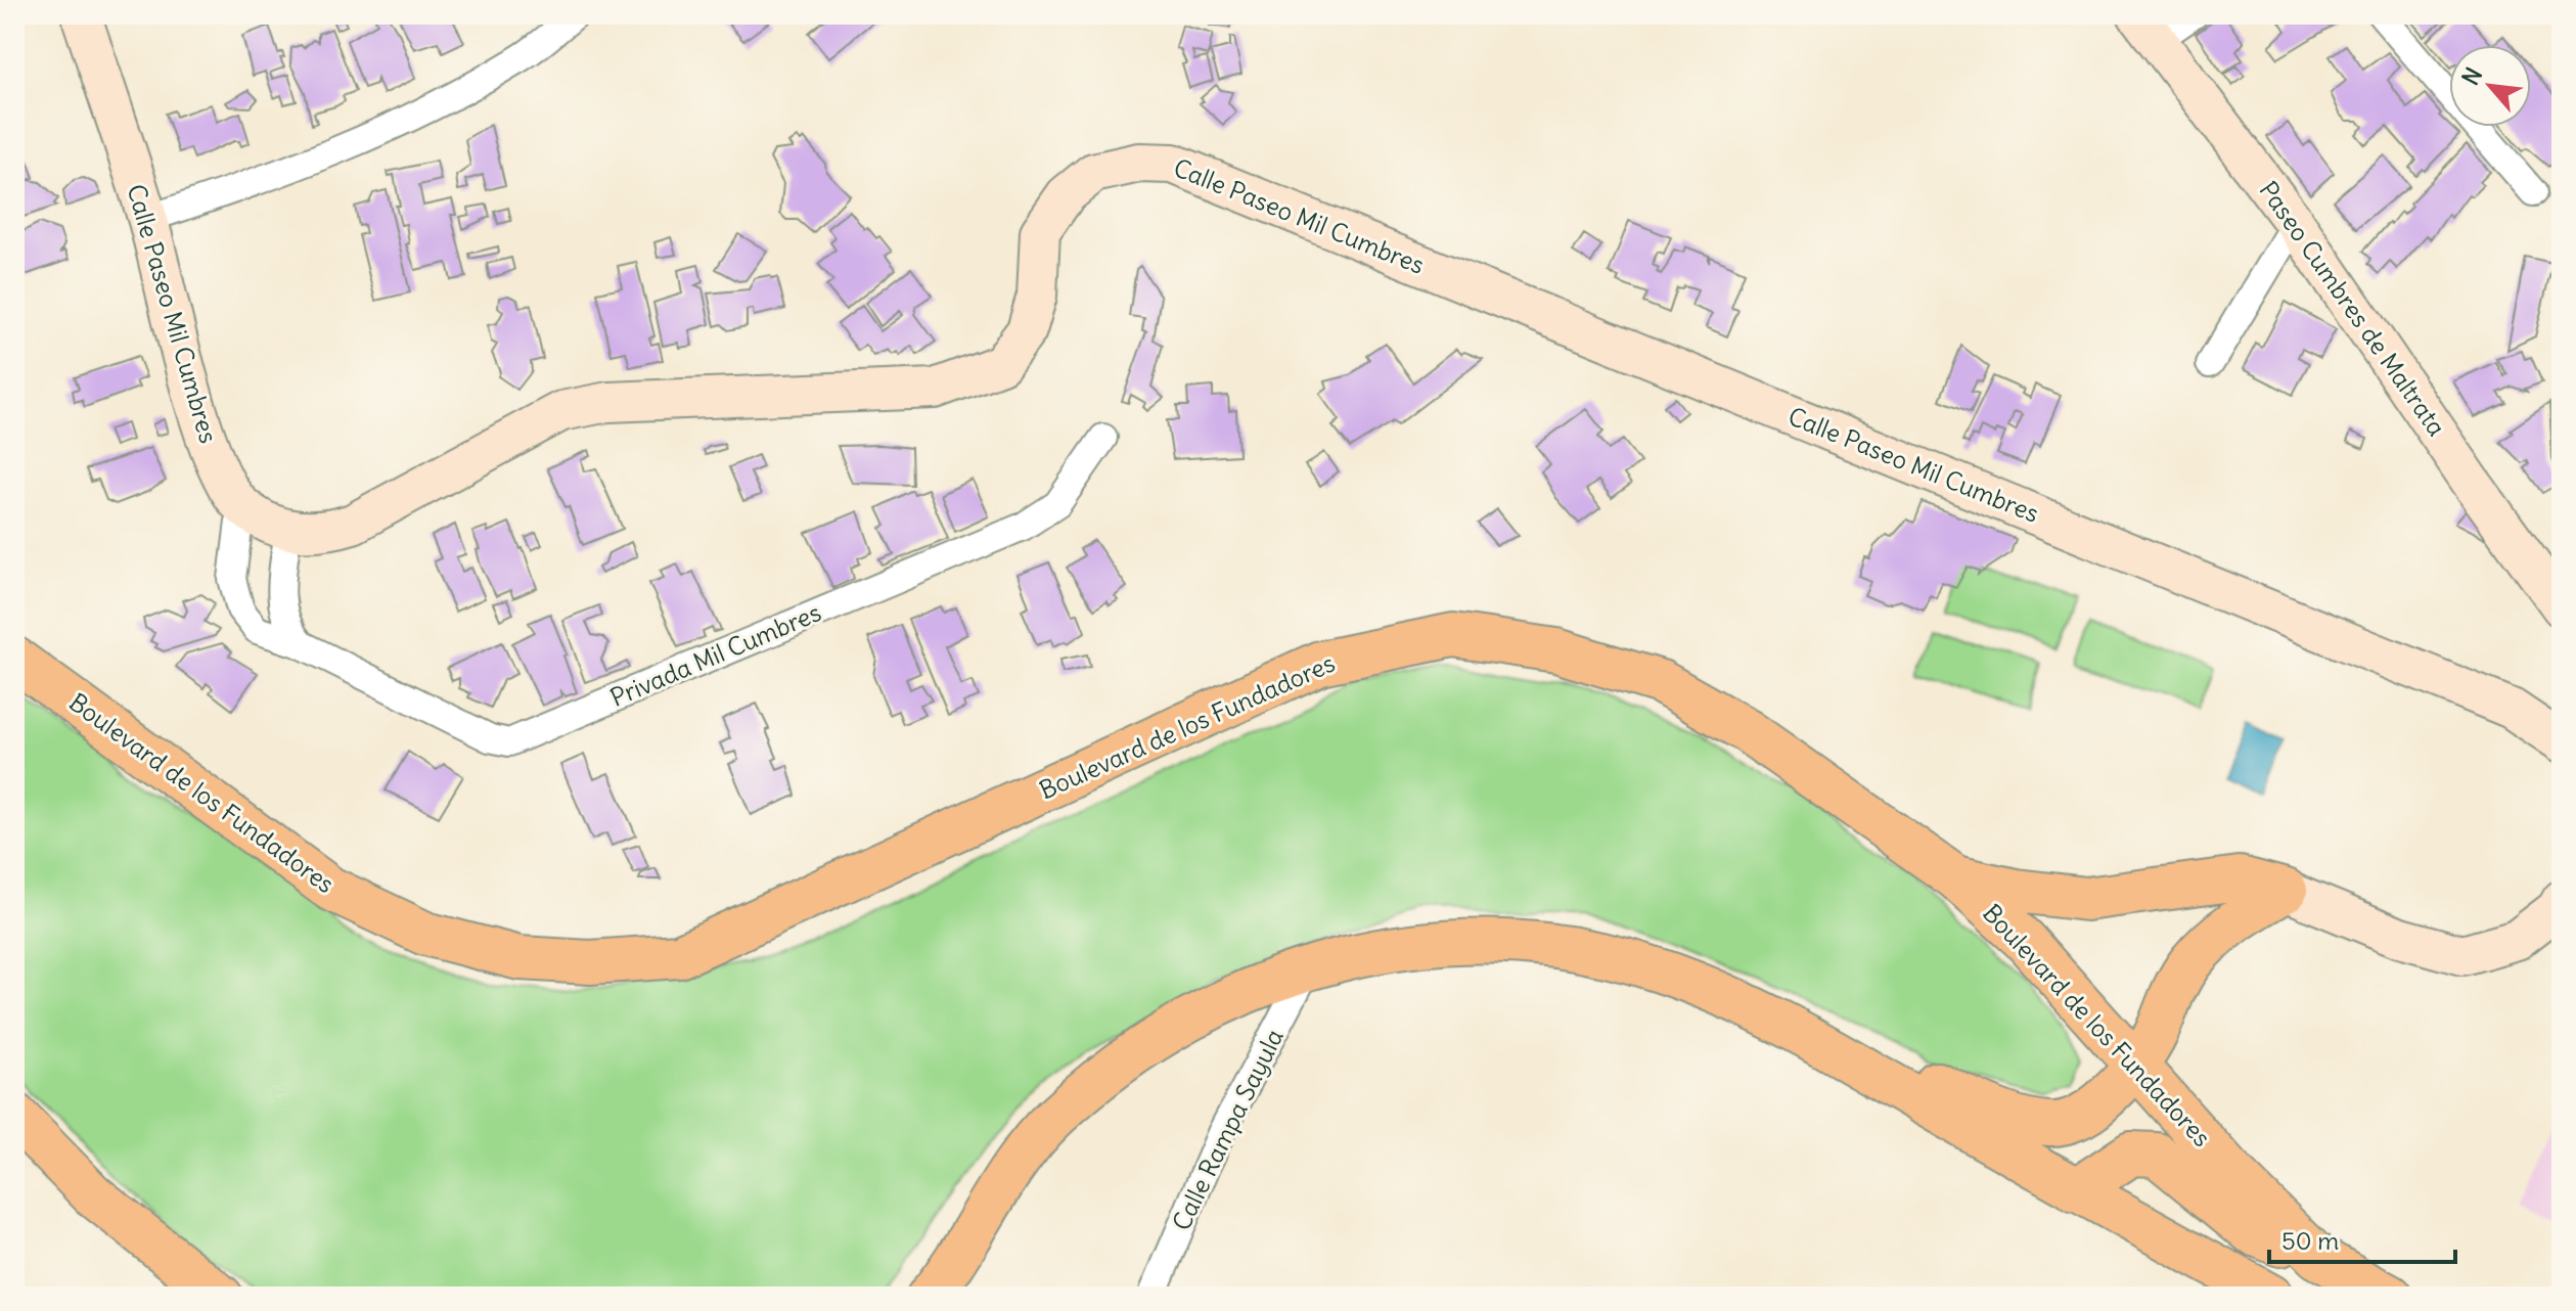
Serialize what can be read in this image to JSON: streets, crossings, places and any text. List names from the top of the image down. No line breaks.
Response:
{"streets":{"main road":["Boulevard de los Fundadores"],"street":["Calle Paseo Mil Cumbres","Paseo Cumbres de Maltrata","Privada Mil Cumbres","Calle Rampa Sayula"]},"crossings":[["Calle Paseo Mil Cumbres","Privada Mil Cumbres"]],"scale_bar":"50 m","north":"top left"}
